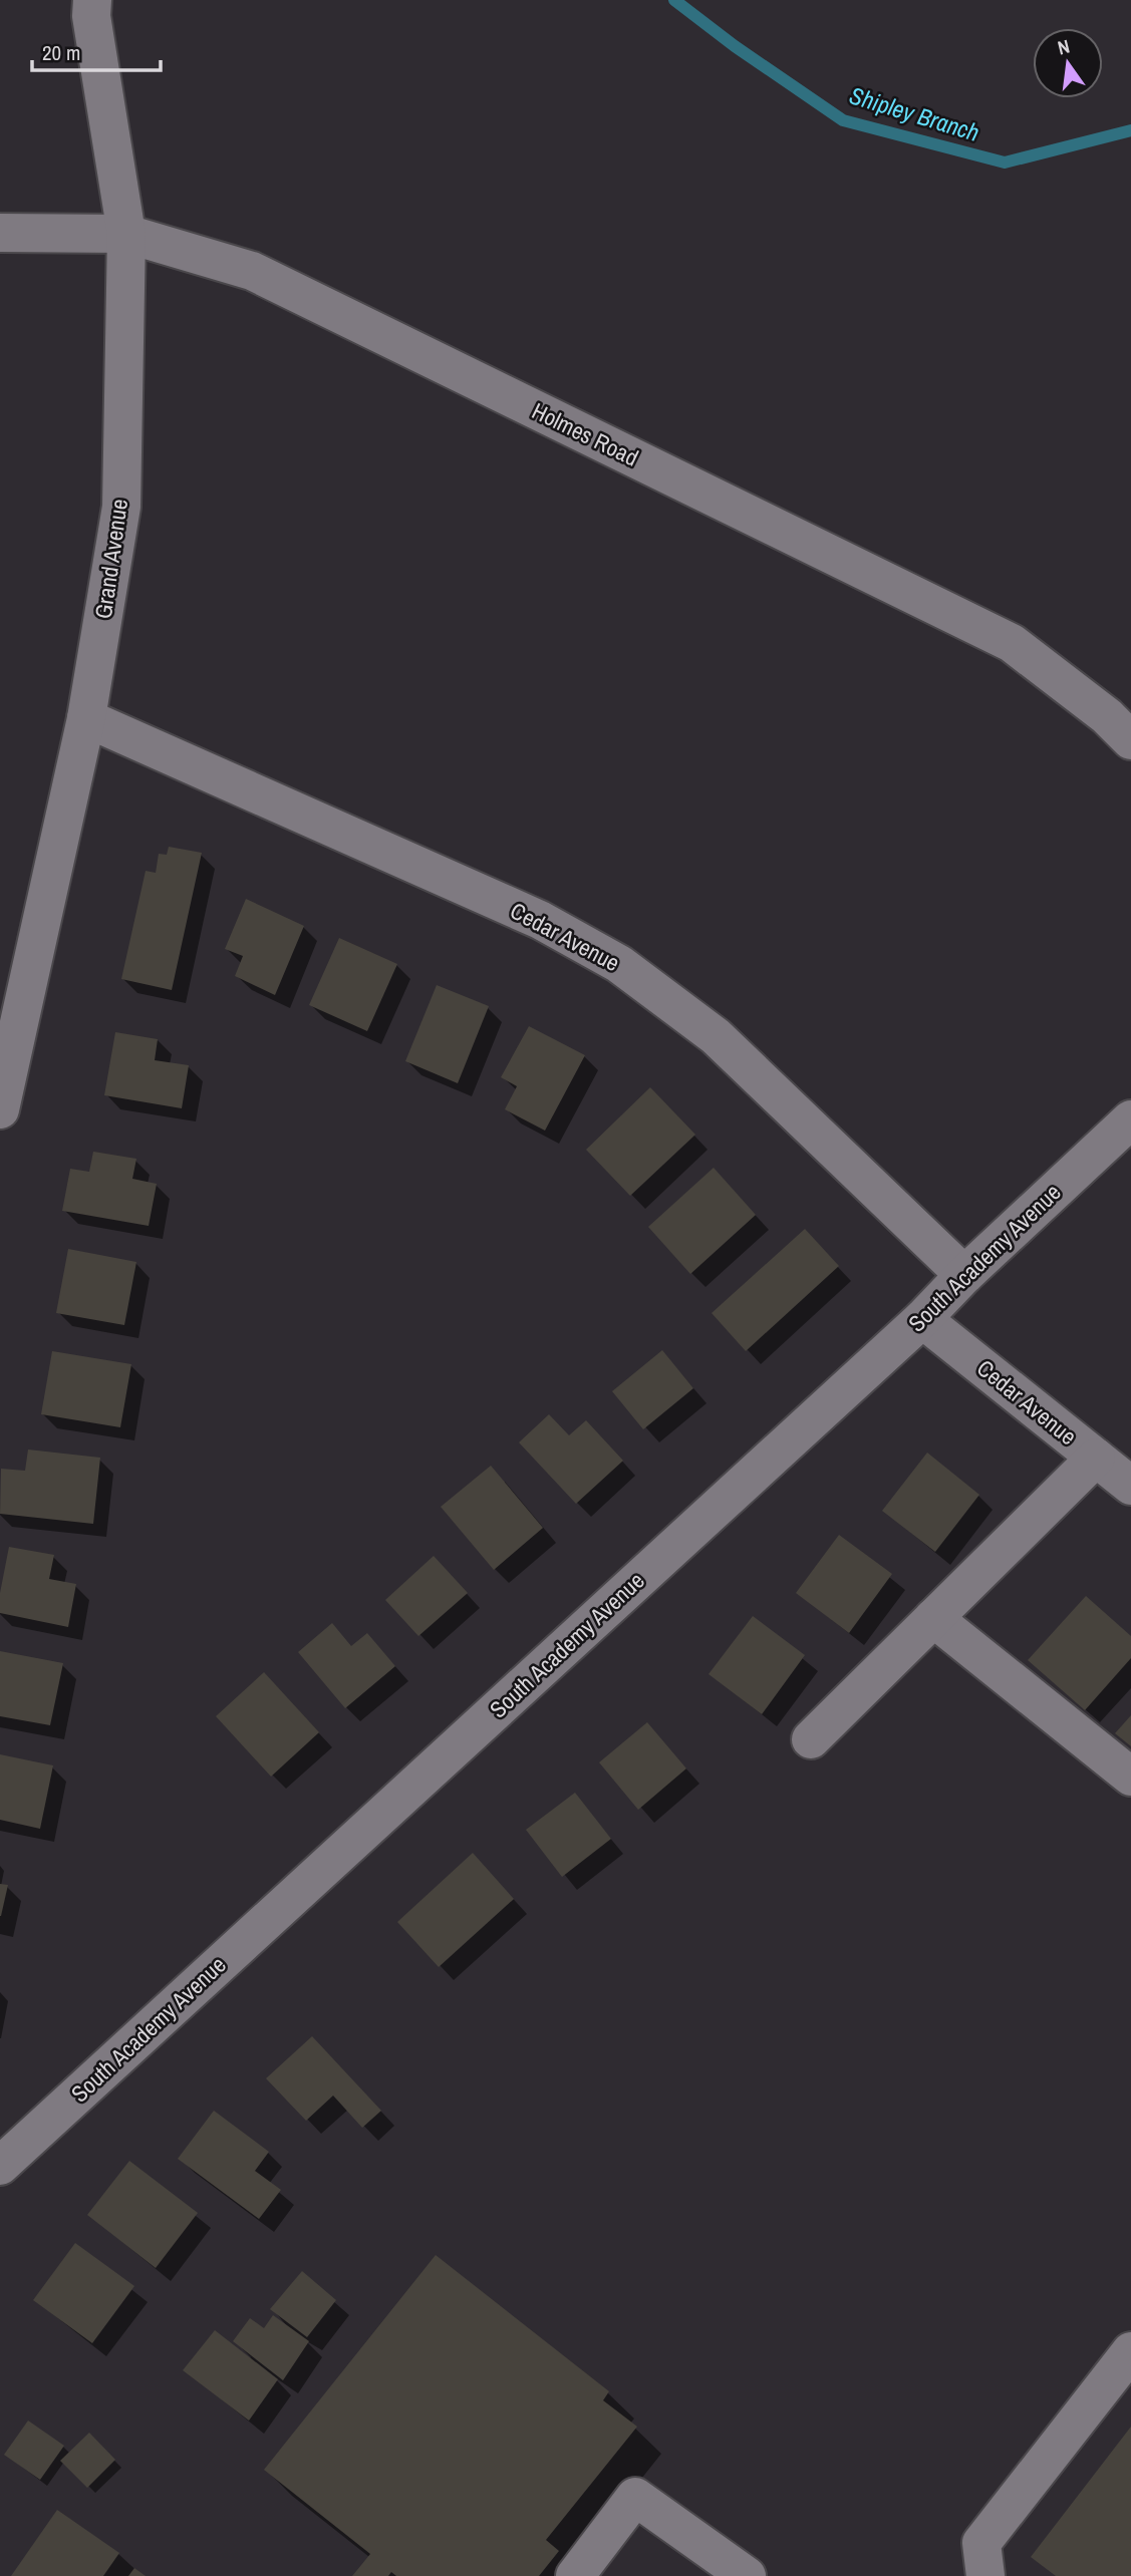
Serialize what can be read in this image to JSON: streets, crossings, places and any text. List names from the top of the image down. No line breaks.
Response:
{"streets":{"street":["Holmes Road","Grand Avenue","Cedar Avenue","South Academy Avenue"]},"crossings":[["Holmes Road","Grand Avenue"],["Grand Avenue","Cedar Avenue"],["Cedar Avenue","South Academy Avenue"]],"water":["Shipley Branch"],"scale_bar":"20 m","north":"top"}
